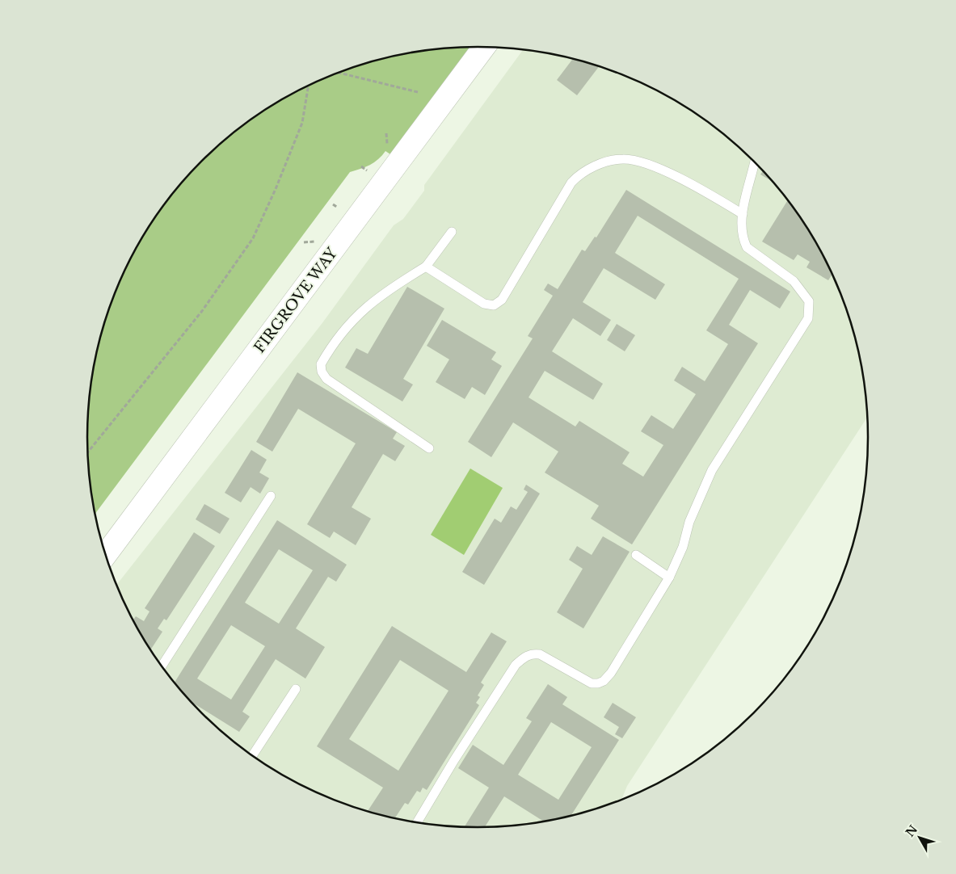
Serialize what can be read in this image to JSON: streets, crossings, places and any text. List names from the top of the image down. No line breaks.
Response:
{"streets":{"street":["FIRGROVE WAY"]},"north":"top left"}
